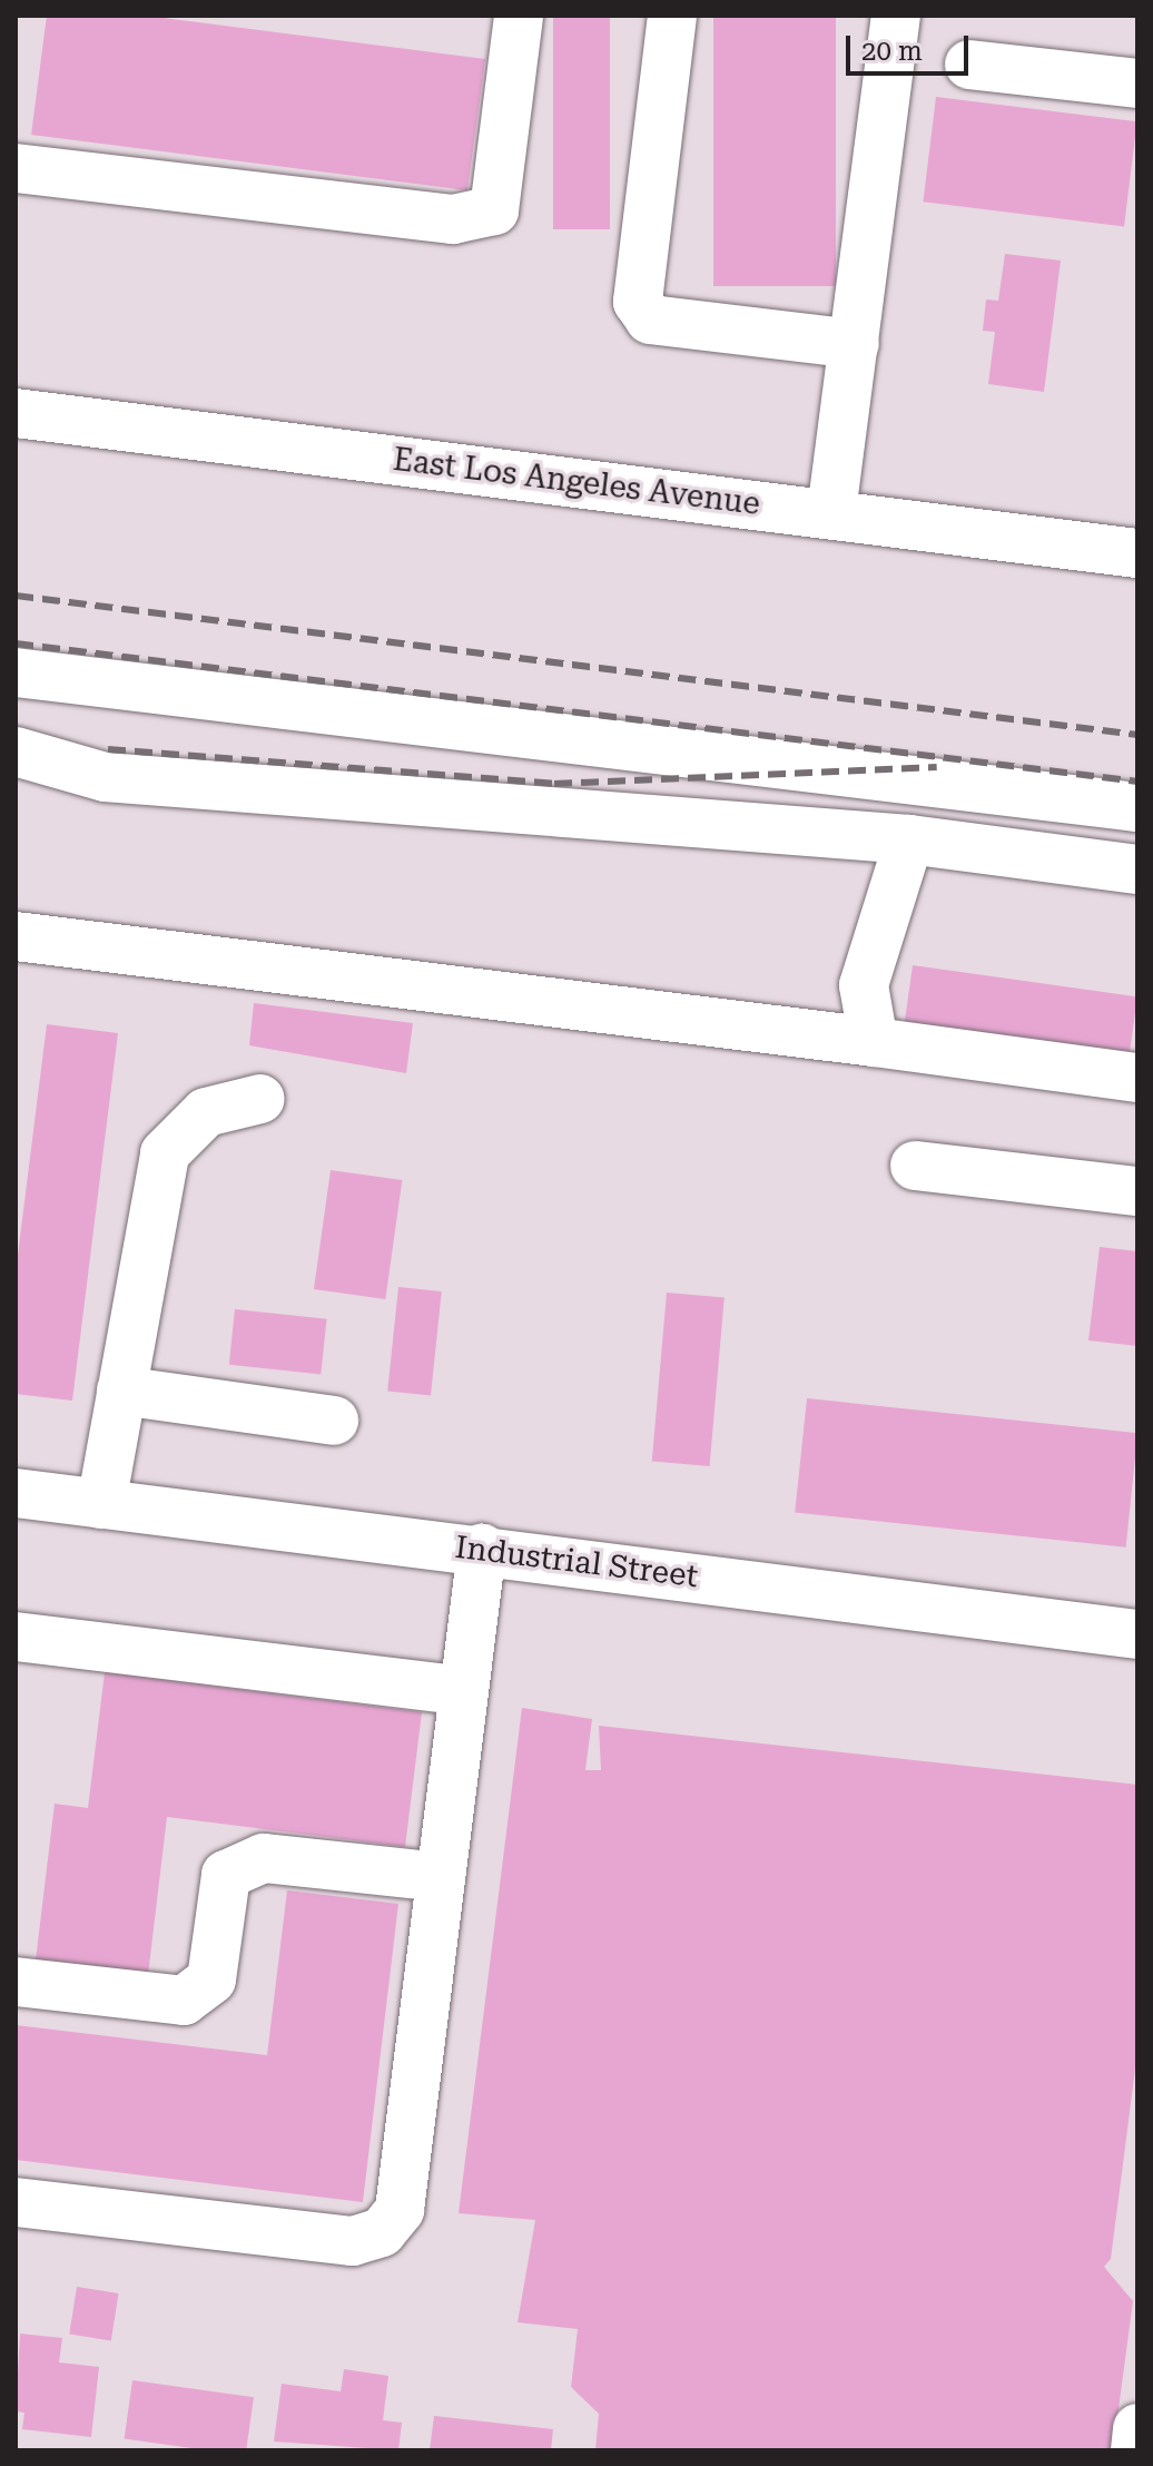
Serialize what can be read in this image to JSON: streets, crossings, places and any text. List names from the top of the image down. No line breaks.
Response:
{"streets":{"main road":["East Los Angeles Avenue","Industrial Street"]},"scale_bar":"20 m"}
